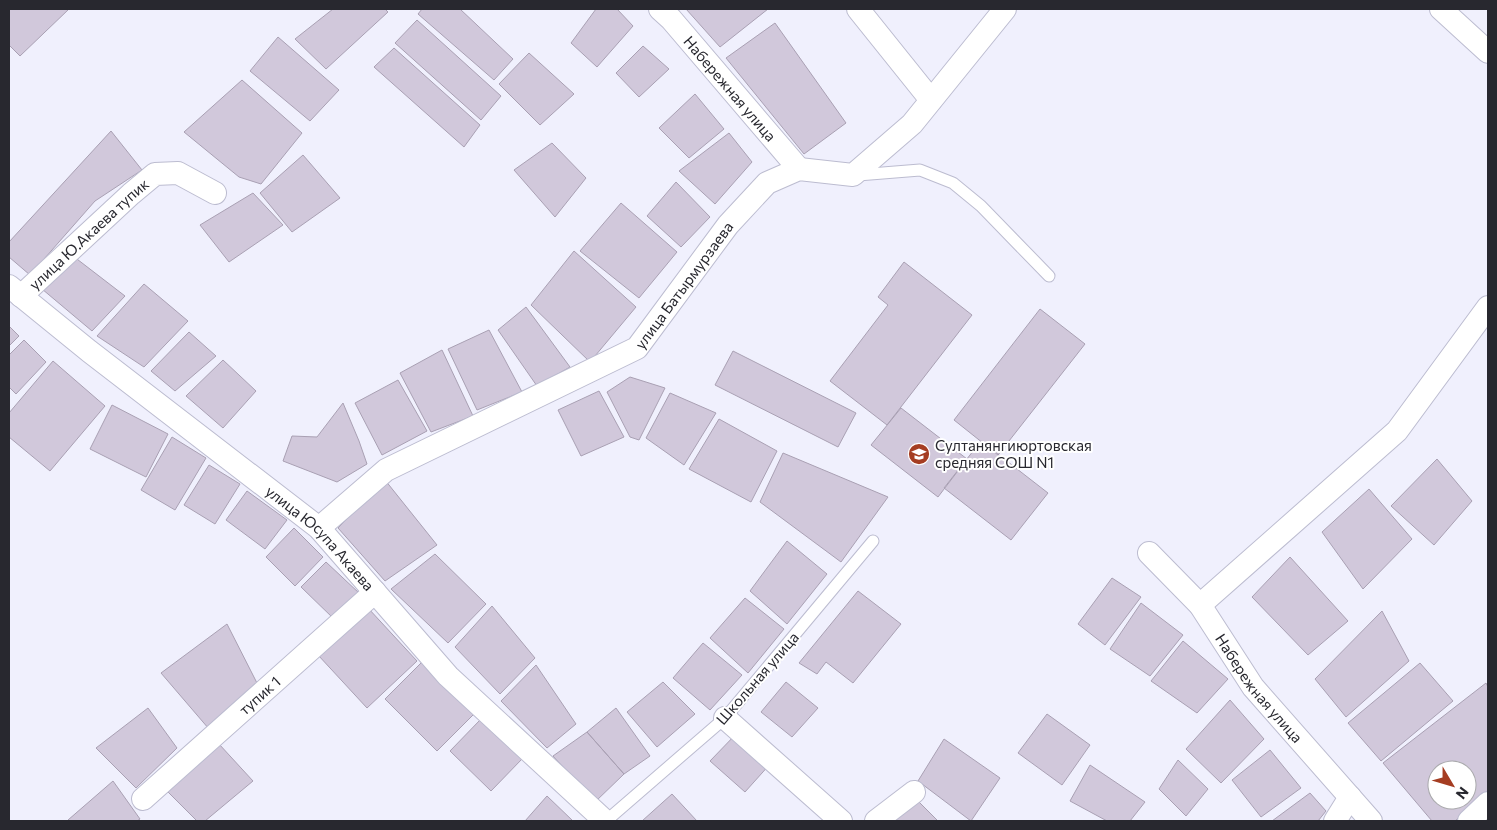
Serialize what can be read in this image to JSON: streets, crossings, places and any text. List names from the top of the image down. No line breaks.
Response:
{"streets":{"street":["Набережная улица","улица Ю.Акаева тупик","улица Батырмурзаева","улица Юсупа Акаева","тупик 1"],"lane":["Школьная улица"]},"crossings":[["Набережная улица","улица Батырмурзаева"],["улица Ю.Акаева тупик","улица Юсупа Акаева"],["улица Батырмурзаева","улица Юсупа Акаева"],["улица Юсупа Акаева","Школьная улица"],["улица Юсупа Акаева","тупик 1"]],"places":{"school or university":["Султанянгиюртовская средняя СОШ N1"]},"north":"bottom right"}
